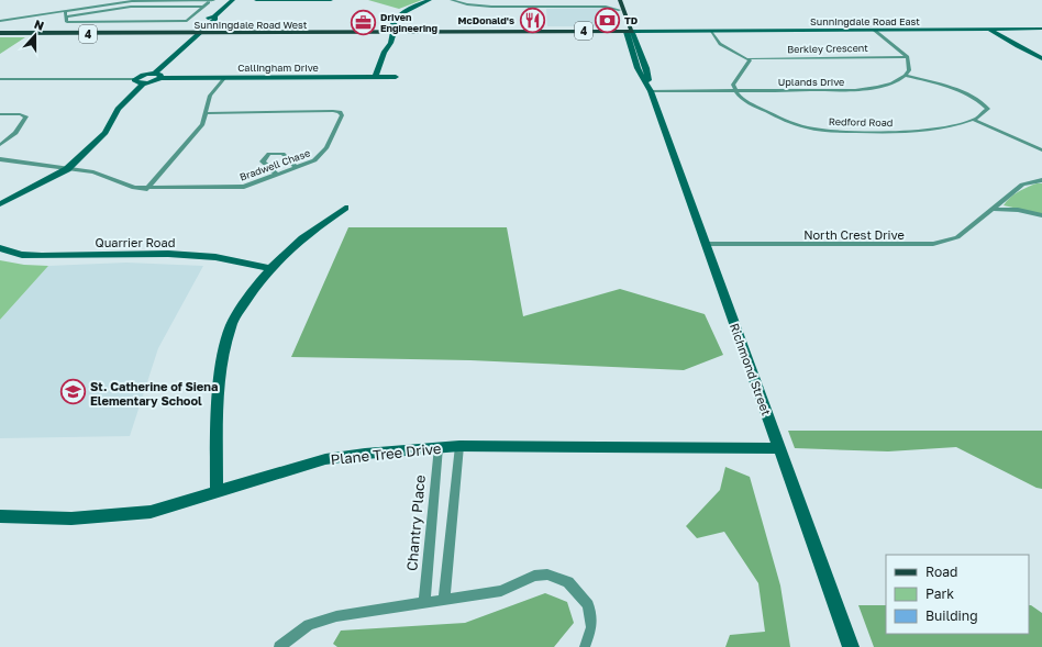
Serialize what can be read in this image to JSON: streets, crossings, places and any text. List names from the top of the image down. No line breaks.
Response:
{"streets":{"main road":["Sunningdale Road West","4","Richmond Street"],"street":["Sunningdale Road East","Berkley Crescent","Callingham Drive","Uplands Drive","Redford Road","Bradwell Chase","North Crest Drive","Quarrier Road","Plane Tree Drive","Chantry Place"]},"crossings":[["Sunningdale Road East","Sunningdale Road West"],["Sunningdale Road East","Richmond Street"],["Sunningdale Road West","Richmond Street"],["Uplands Drive","Redford Road"],["Uplands Drive","Richmond Street"],["North Crest Drive","Richmond Street"],["Richmond Street","Plane Tree Drive"],["Plane Tree Drive","Chantry Place"]],"places":{"restaurant":["McDonald's"],"bank":["TD"],"office":["Driven Engineering"],"school or university":["St. Catherine of Siena Elementary School"]},"legend":["Road","Park","Building"],"north":"top"}
